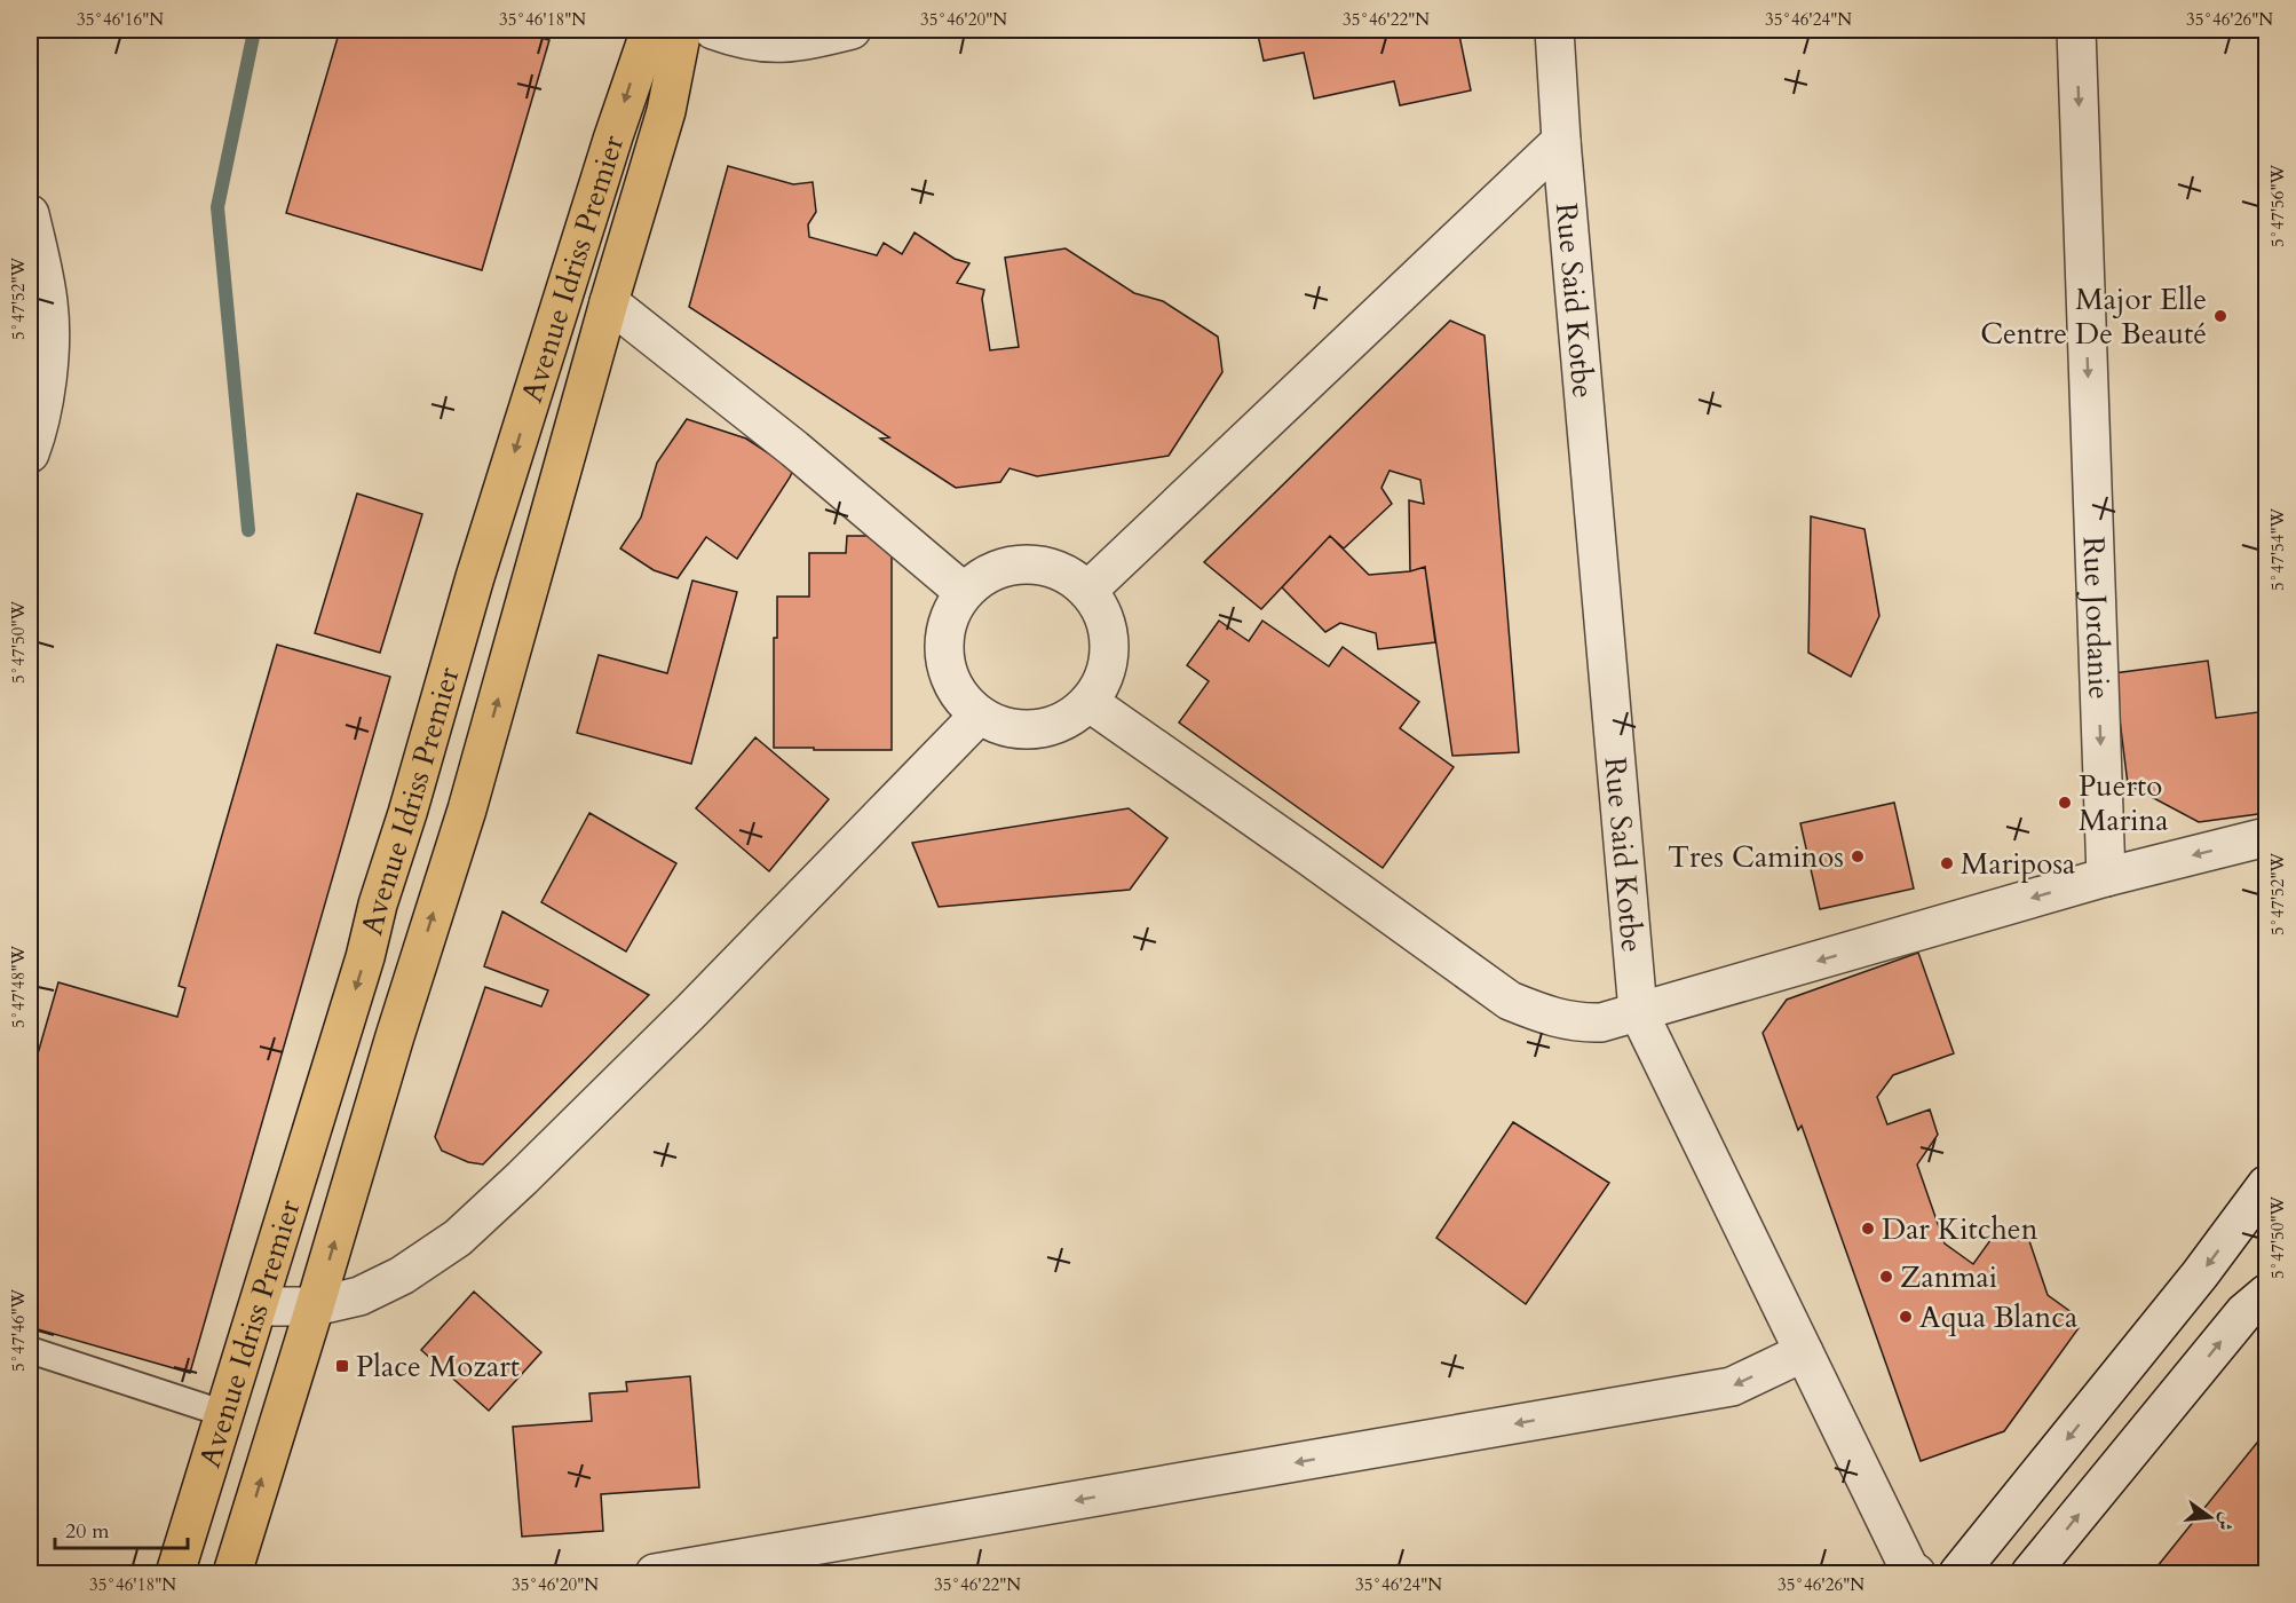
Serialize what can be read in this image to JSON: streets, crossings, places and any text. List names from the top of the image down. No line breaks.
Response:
{"streets":{"main road":["Avenue Idriss Premier"],"street":["Rue Said Kotbe","Rue Jordanie"]},"one_way":["Rue Jordanie"],"places":{"other":["Major Elle Centre De Beauté","Puerto Marina","Tres Caminos","Mariposa","Dar Kitchen","Zanmai","Aqua Blanca"],"transit":["Place Mozart"]},"scale_bar":"20 m","north":"right","coordinates":["35°46'16\"N","35°46'18\"N","35°46'20\"N","35°46'22\"N","35°46'24\"N","35°46'26\"N","5°47'56\"W","5°47'52\"W","5°47'54\"W","5°47'50\"W","5°47'48\"W","5°47'46\"W"]}
